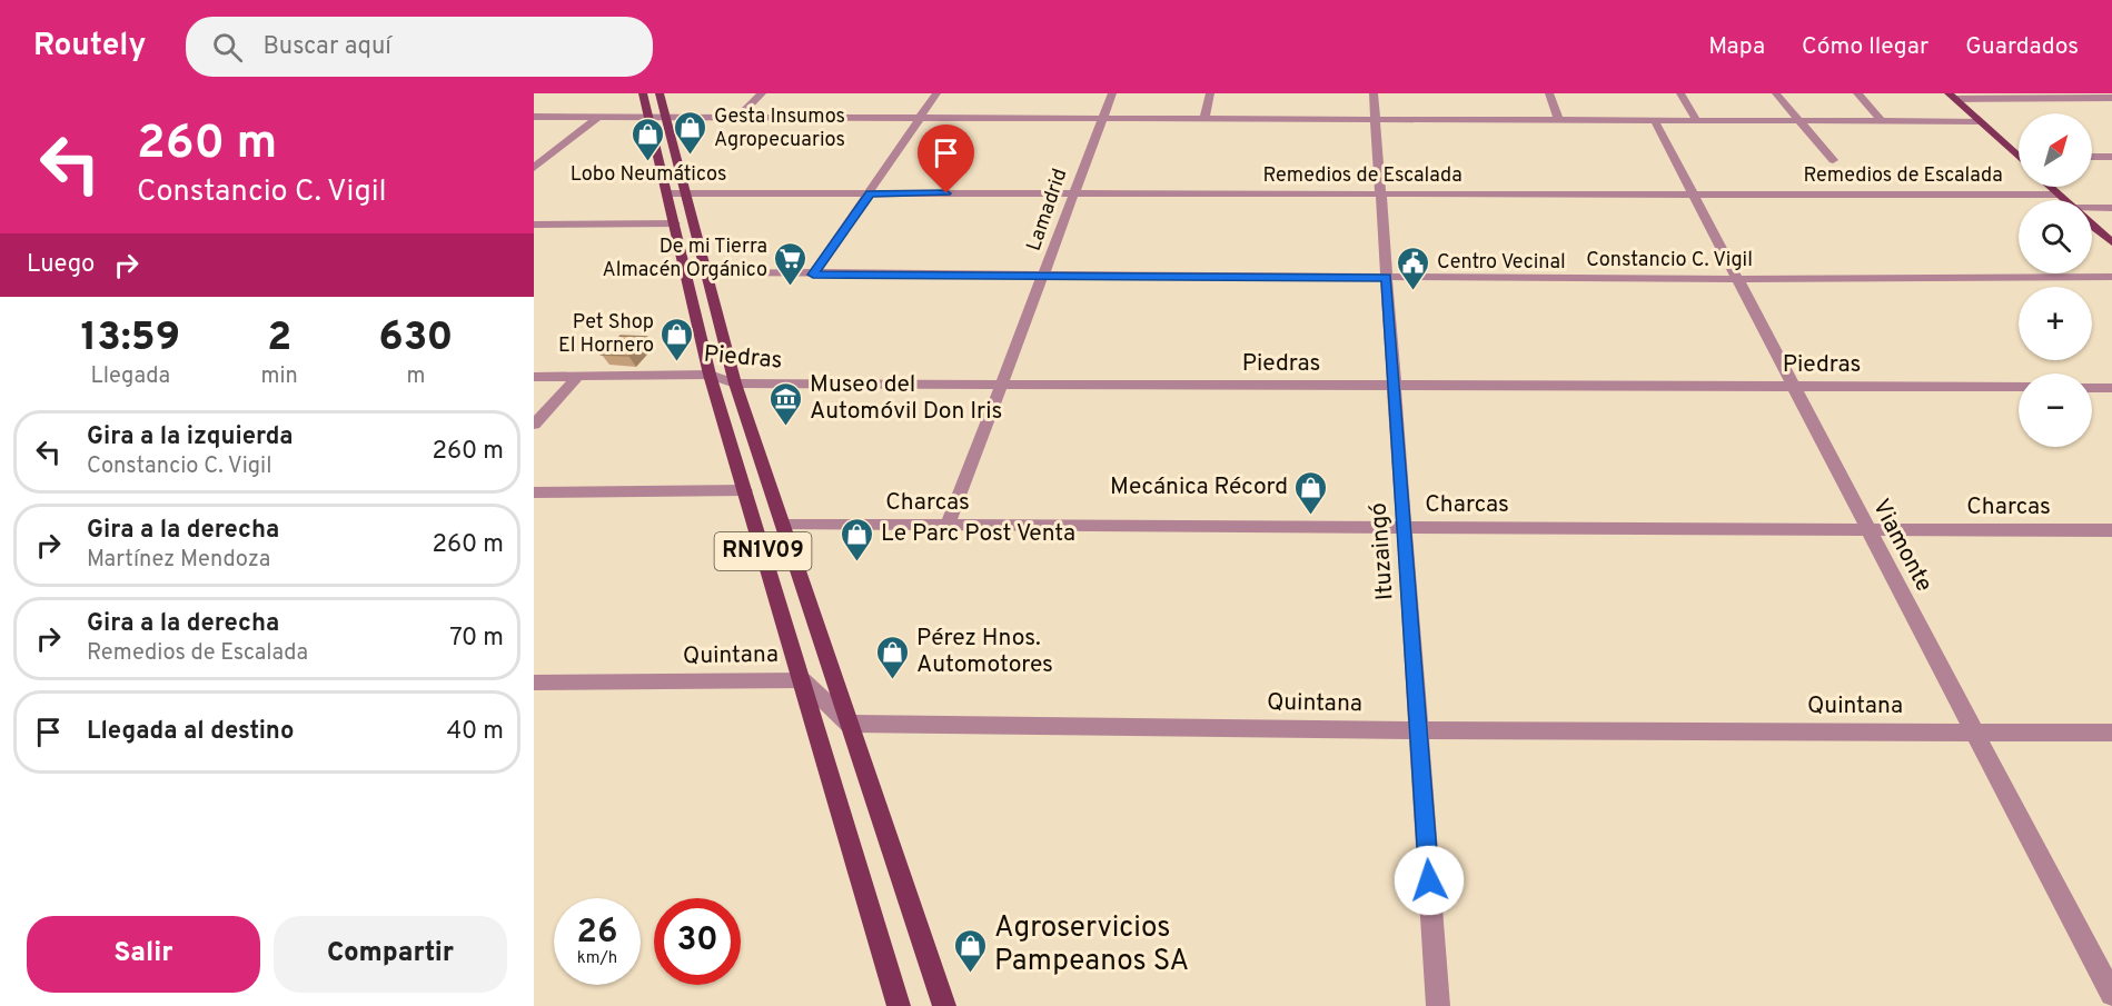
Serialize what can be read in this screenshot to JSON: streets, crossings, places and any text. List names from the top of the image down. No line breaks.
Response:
{"streets":{"main road":["RN1V09"],"street":["Remedios de Escalada","Lamadrid","Constancio C. Vigil","Piedras","Charcas","Viamonte","Ituzaingó","Quintana"]},"crossings":[["Remedios de Escalada","Lamadrid"],["Remedios de Escalada","Viamonte"],["Remedios de Escalada","RN1V09"],["Remedios de Escalada","Ituzaingó"],["Lamadrid","Constancio C. Vigil"],["Lamadrid","Piedras"],["Lamadrid","Charcas"],["Constancio C. Vigil","Viamonte"],["Constancio C. Vigil","RN1V09"],["Constancio C. Vigil","Ituzaingó"],["Piedras","Viamonte"],["Piedras","RN1V09"],["Piedras","Ituzaingó"],["Charcas","Viamonte"],["Charcas","RN1V09"],["Charcas","Ituzaingó"],["Viamonte","Quintana"],["RN1V09","Quintana"],["Ituzaingó","Quintana"]],"places":{"shop":["Gesta Insumos Agropecuarios","Lobo Neumáticos","Pet Shop El Hornero","Mecánica Récord","Le Parc Post Venta","Pérez Hnos. Automotores","Agroservicios Pampeanos SA"],"supermarket":["De mi Tierra Almacén Orgánico"],"public building":["Centro Vecinal"],"museum":["Museo del Automóvil Don Iris"]},"north":"top right","page":{"header":"Routely","search":"Buscar aquí","nav":["Mapa","Cómo llegar","Guardados"],"turn":["260 m","Constancio C. Vigil"],"map_buttons":["+","−"],"then":"Luego","eta":["13:59","Llegada","2","min","630","m"],"list":[{"name":"Gira a la izquierda","note":"Constancio C. Vigil","value":"260 m"},{"name":"Gira a la derecha","note":"Martínez Mendoza","value":"260 m"},{"name":"Gira a la derecha","note":"Remedios de Escalada","value":"70 m"},{"name":"Llegada al destino","value":"40 m"}],"speed":"26 km/h","limit":"30","buttons":["Salir","Compartir"]}}
